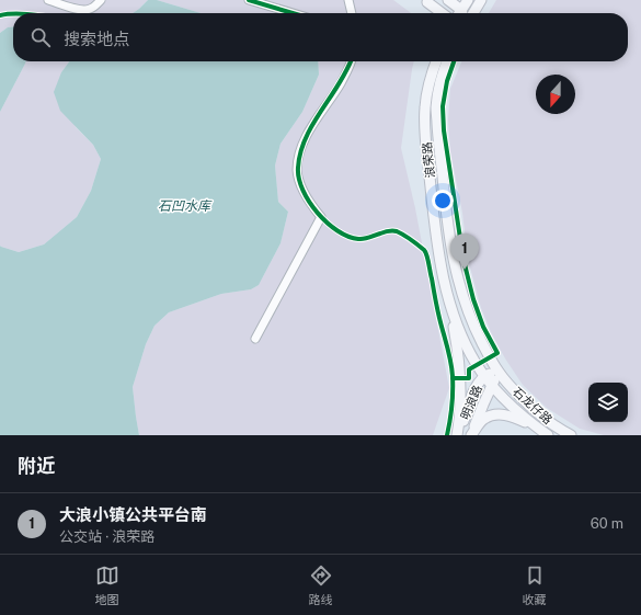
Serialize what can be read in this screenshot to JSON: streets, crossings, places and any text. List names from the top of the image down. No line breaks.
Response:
{"streets":{"main road":["浪荣路","明浪路","石龙仔路"]},"crossings":[["浪荣路","明浪路"],["浪荣路","石龙仔路"],["明浪路","石龙仔路"]],"water":["石凹水库"],"north":"bottom","page":{"search":"搜索地点","pins":"1","heading":"附近","list":[{"mark":"1","name":"大浪小镇公共平台南","note":"公交站 · 浪荣路","value":"60 m"}],"nav":["地图","路线","收藏"]}}
